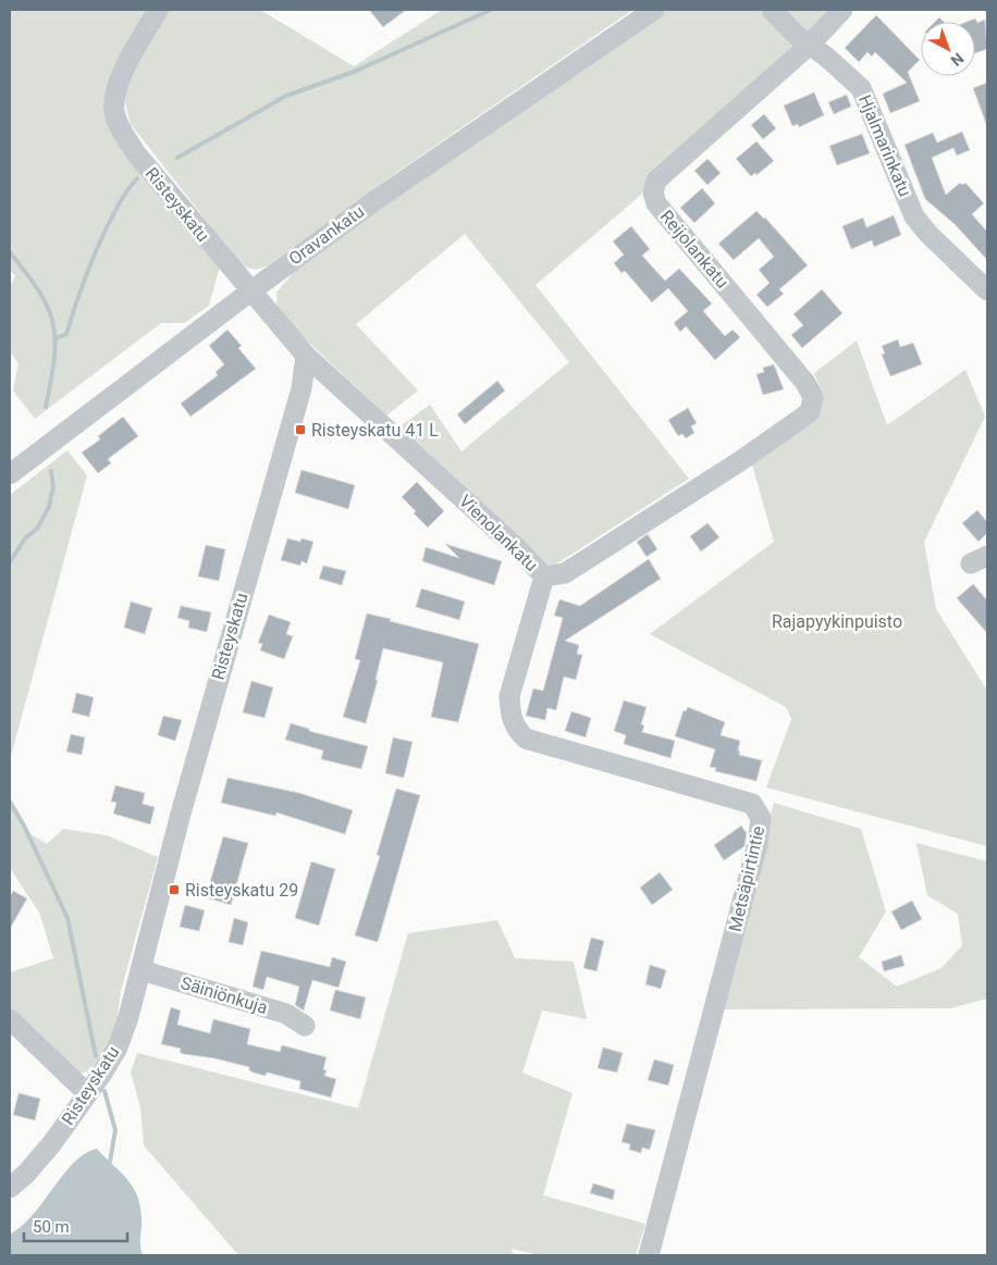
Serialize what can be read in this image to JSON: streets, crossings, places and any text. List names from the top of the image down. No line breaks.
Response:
{"streets":{"street":["Hjalmarinkatu","Risteyskatu","Oravankatu","Reijolankatu","Vienolankatu","Metsäpirtintie","Säiniönkuja"]},"crossings":[["Hjalmarinkatu","Reijolankatu"],["Risteyskatu","Oravankatu"],["Risteyskatu","Vienolankatu"],["Risteyskatu","Säiniönkuja"],["Reijolankatu","Vienolankatu"],["Vienolankatu","Metsäpirtintie"]],"parks":["Rajapyykinpuisto"],"places":{"transit":["Risteyskatu 41 L","Risteyskatu 29"]},"scale_bar":"50 m","north":"bottom right"}
